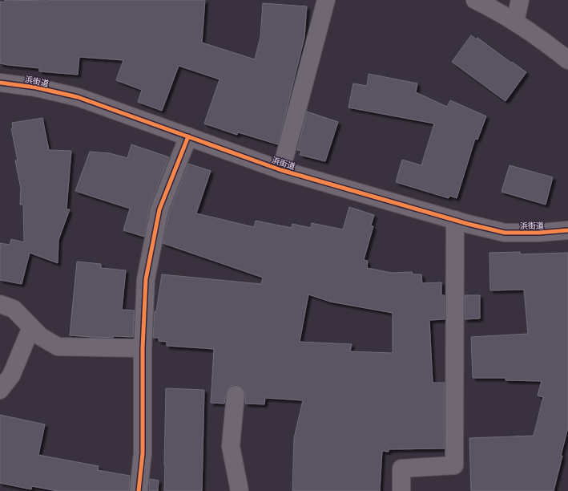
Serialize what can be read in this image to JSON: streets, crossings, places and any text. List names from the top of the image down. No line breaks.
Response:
{"streets":{"street":["浜街道"]}}
